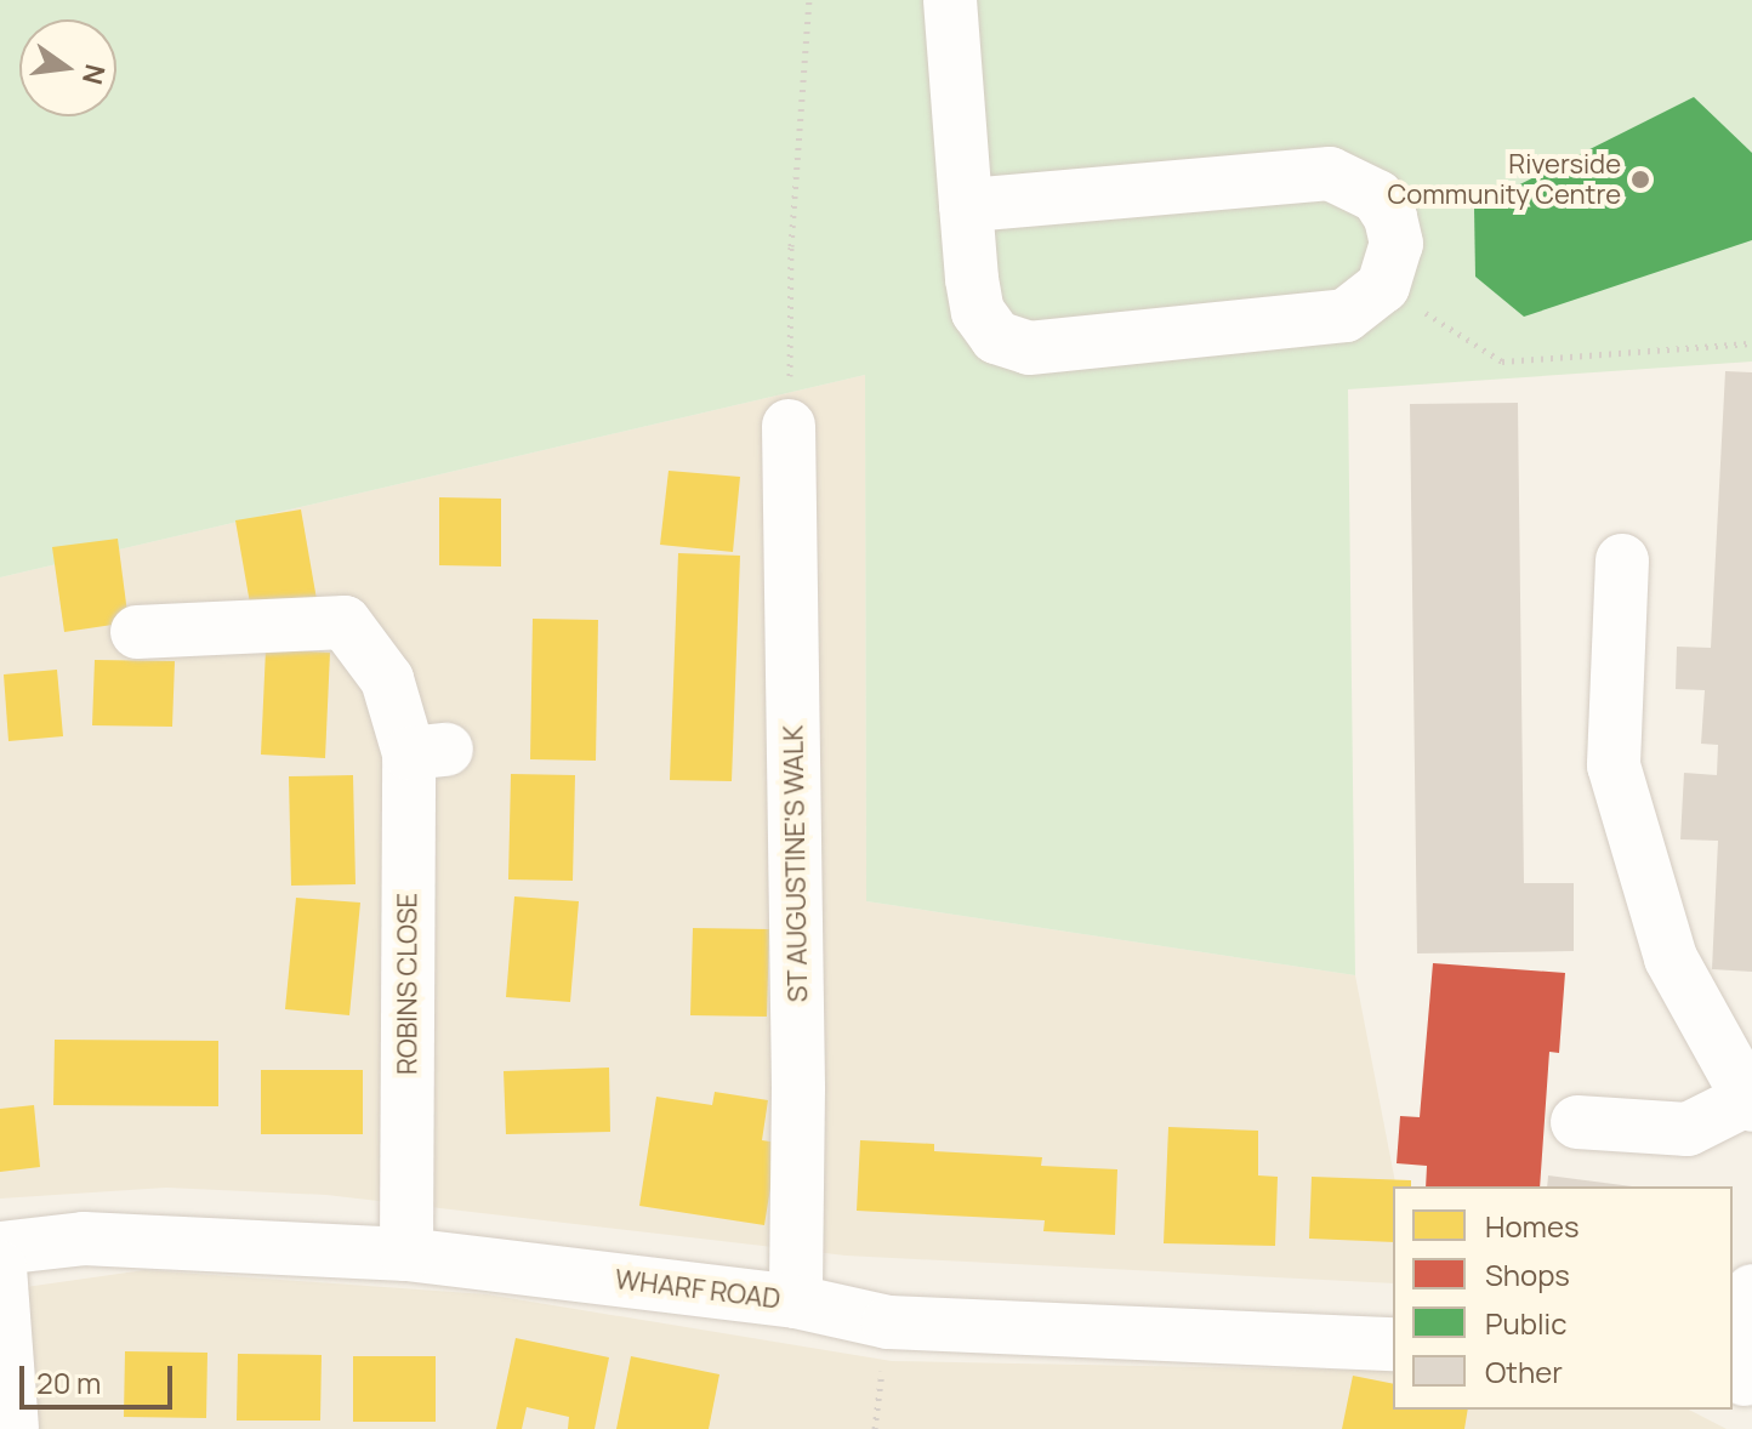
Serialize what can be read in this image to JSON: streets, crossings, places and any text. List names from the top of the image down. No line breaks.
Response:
{"streets":{"street":["ST AUGUSTINE'S WALK","ROBINS CLOSE","WHARF ROAD"]},"crossings":[["ST AUGUSTINE'S WALK","WHARF ROAD"],["ROBINS CLOSE","WHARF ROAD"]],"places":["Riverside Community Centre"],"legend":["Homes","Shops","Public","Other"],"scale_bar":"20 m","north":"right"}
